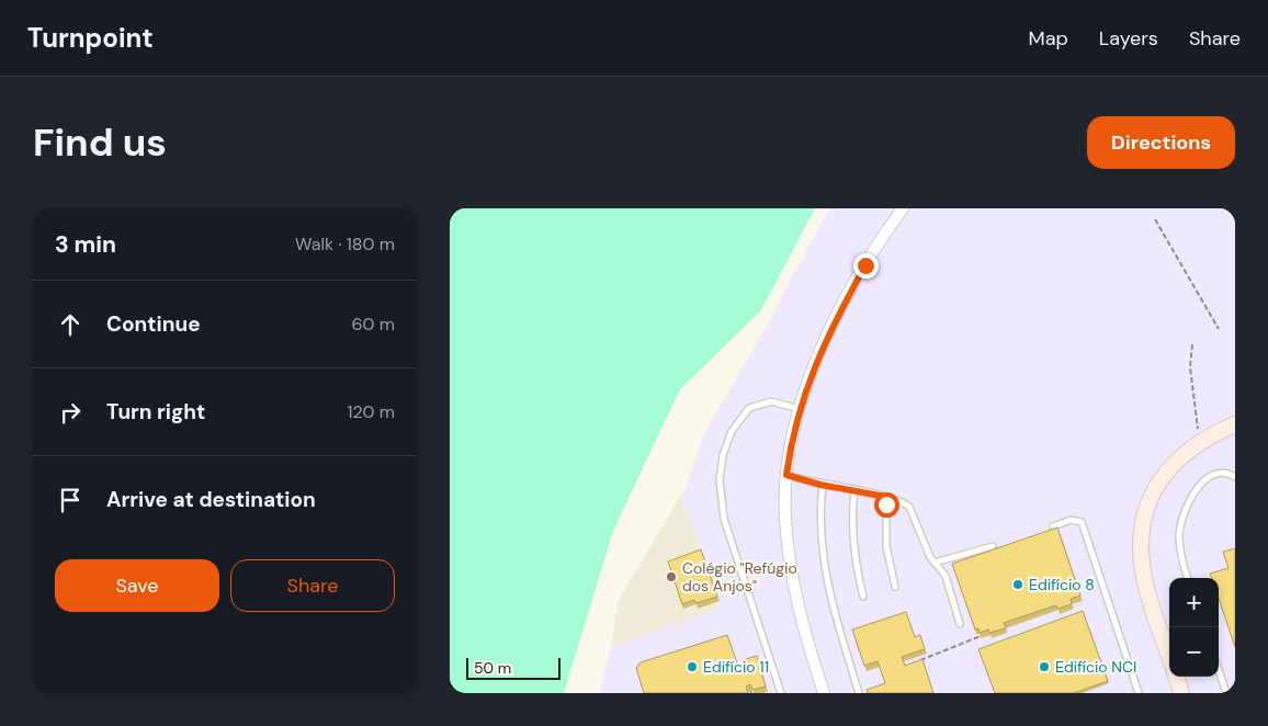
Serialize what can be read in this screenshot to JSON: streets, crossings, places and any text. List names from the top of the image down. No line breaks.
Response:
{"places":["Colégio \"Refúgio dos Anjos\"","Edifício 8","Edifício 11","Edifício NCI"],"scale_bar":"50 m","page":{"header":"Turnpoint","nav":["Map","Layers","Share"],"buttons":["Directions",["Save","Share"]],"title":"Find us","heading":["3 min","Walk · 180 m"],"list":[["Continue","60 m"],["Turn right","120 m"],"Arrive at destination"],"map_buttons":["+","−"],"scale":"50 m"}}
